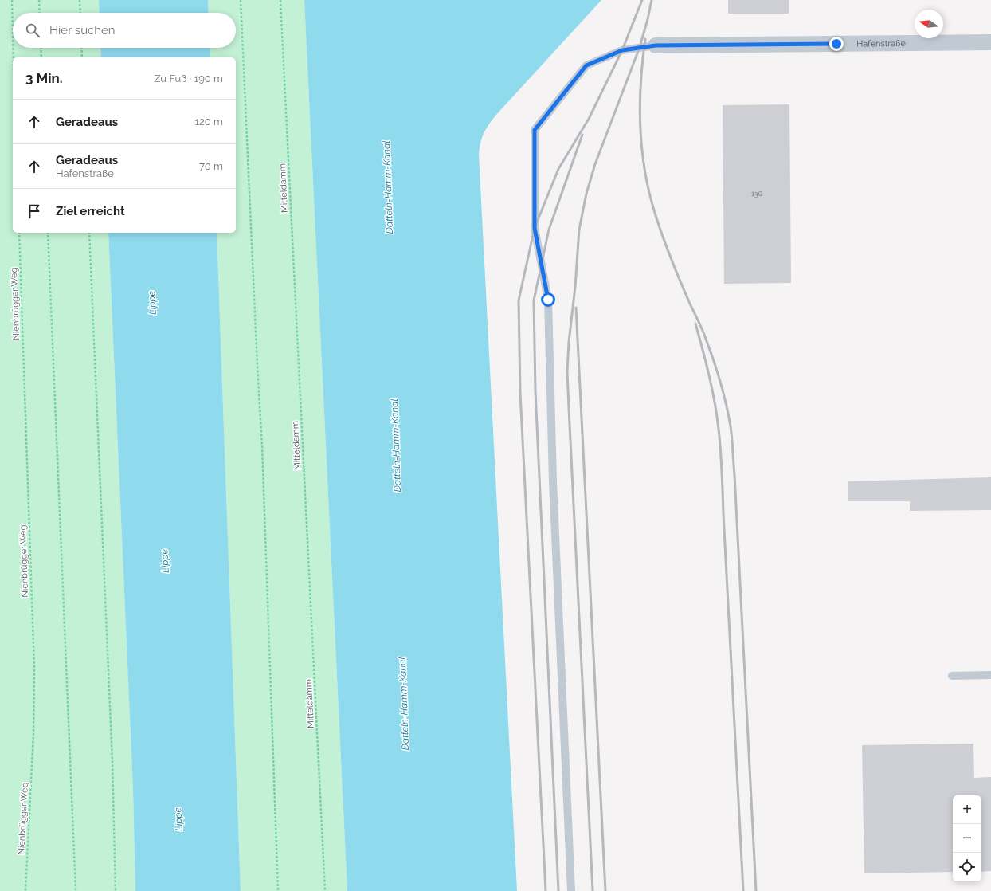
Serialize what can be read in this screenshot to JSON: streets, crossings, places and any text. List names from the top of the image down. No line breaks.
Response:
{"streets":{"street":["Hafenstraße"],"path":["Mitteldamm","Nienbrügger Weg"]},"water":["Datteln-Hamm-Kanal","Lippe"],"house_numbers":["130"],"north":"left","page":{"search":"Hier suchen","heading":["3 Min.","Zu Fuß · 190 m"],"list":[["Geradeaus","120 m"],["Geradeaus","Hafenstraße","70 m"],"Ziel erreicht"],"map_buttons":["+","−"]}}
